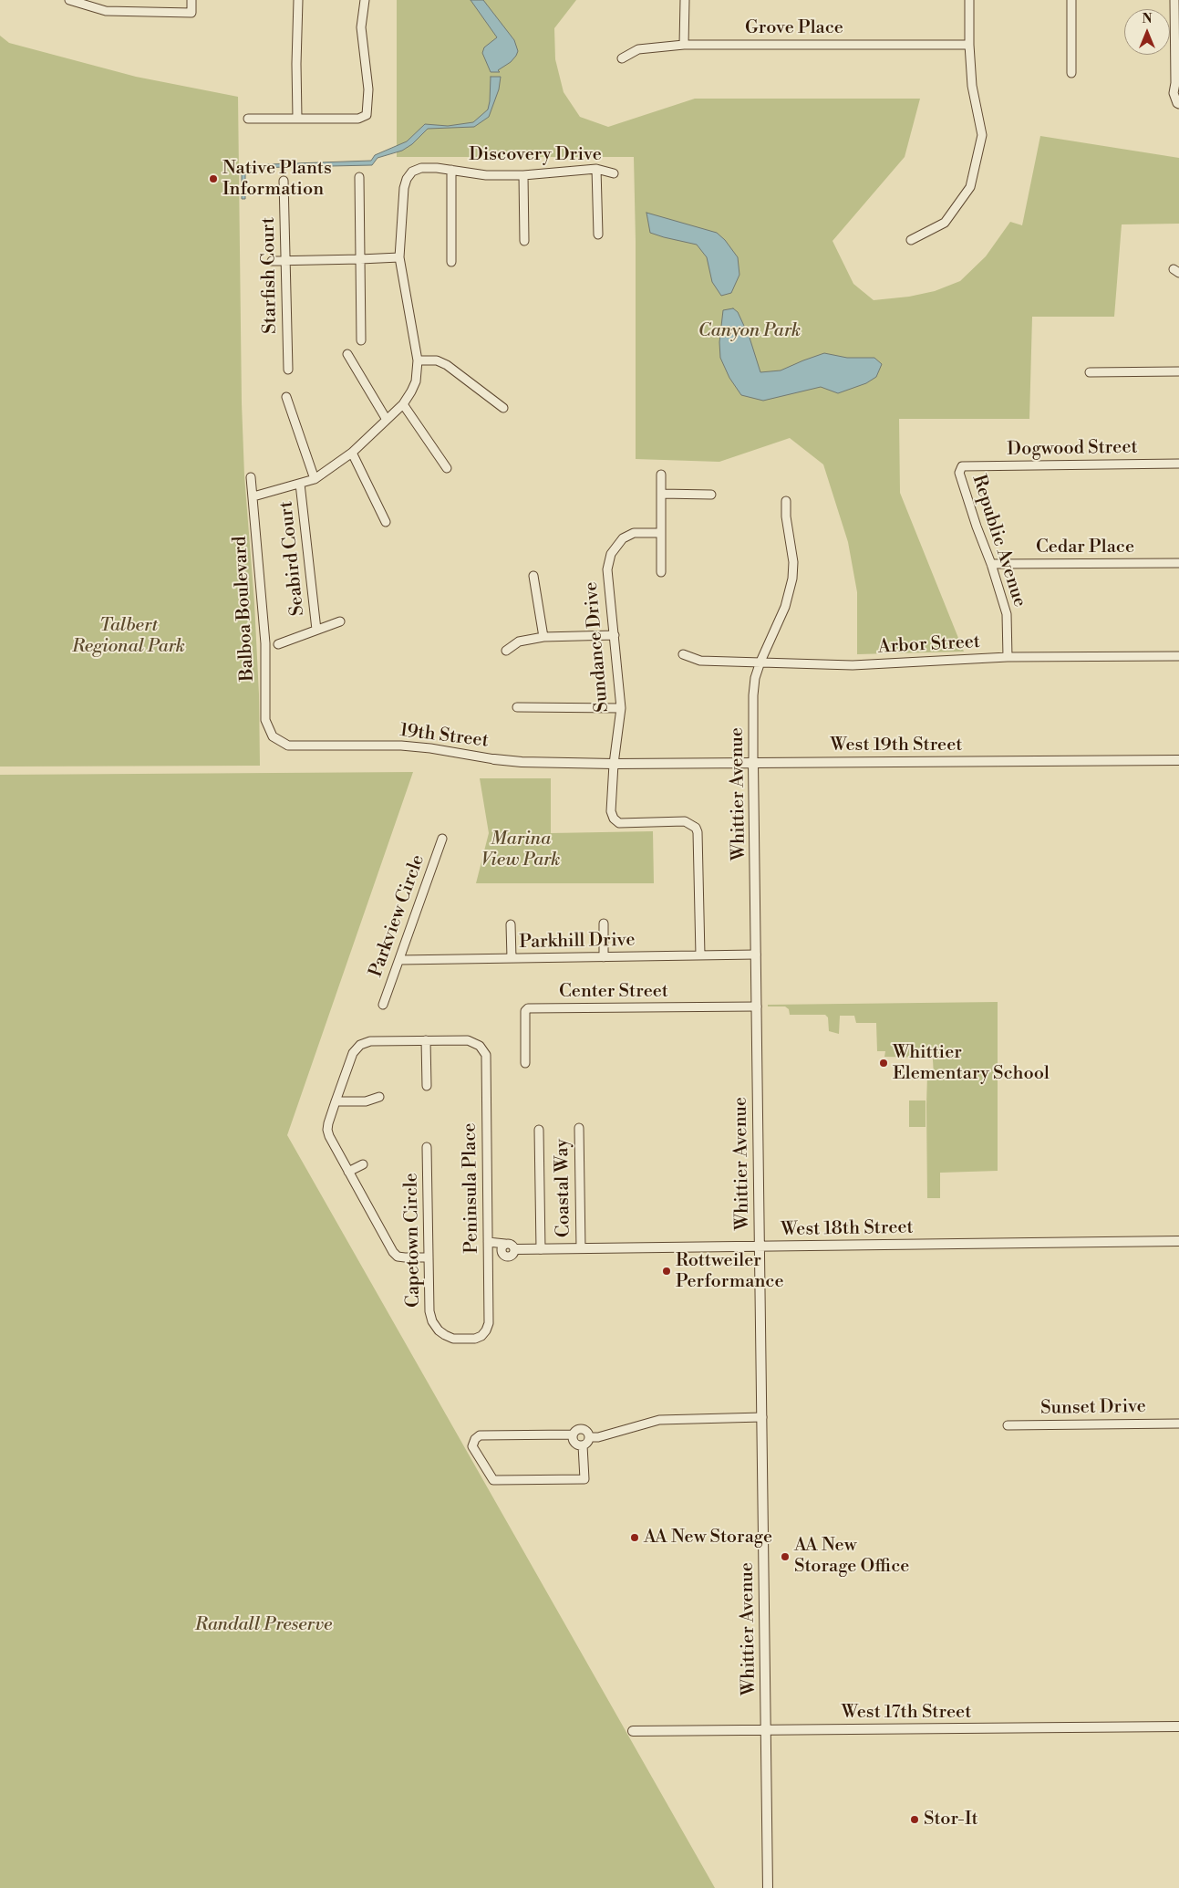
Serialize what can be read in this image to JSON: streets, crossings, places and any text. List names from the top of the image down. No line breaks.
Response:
{"streets":{"street":["Grove Place","Discovery Drive","Starfish Court","Dogwood Street","Republic Avenue","Cedar Place","Seabird Court","Balboa Boulevard","Arbor Street","Sundance Drive","19th Street","West 19th Street","Whittier Avenue","Parkview Circle","Parkhill Drive","Center Street","Peninsula Place","Coastal Way","West 18th Street","Capetown Circle","Sunset Drive","West 17th Street"]},"crossings":[["Discovery Drive","Seabird Court"],["Discovery Drive","Balboa Boulevard"],["Dogwood Street","Republic Avenue"],["Republic Avenue","Cedar Place"],["Republic Avenue","Arbor Street"],["Balboa Boulevard","19th Street"],["Arbor Street","Whittier Avenue"],["Sundance Drive","19th Street"],["Sundance Drive","West 19th Street"],["Sundance Drive","Parkhill Drive"],["19th Street","West 19th Street"],["West 19th Street","Whittier Avenue"],["Whittier Avenue","Parkhill Drive"],["Whittier Avenue","Center Street"],["Whittier Avenue","West 18th Street"],["Whittier Avenue","West 17th Street"],["Parkview Circle","Parkhill Drive"],["Peninsula Place","West 18th Street"],["Peninsula Place","Capetown Circle"],["Coastal Way","West 18th Street"]],"parks":["Canyon Park","Talbert Regional Park","Marina View Park","Randall Preserve"],"places":["Native Plants Information","Whittier Elementary School","Rottweiler Performance","AA New Storage","AA New Storage Office","Stor-It"],"north":"top"}
